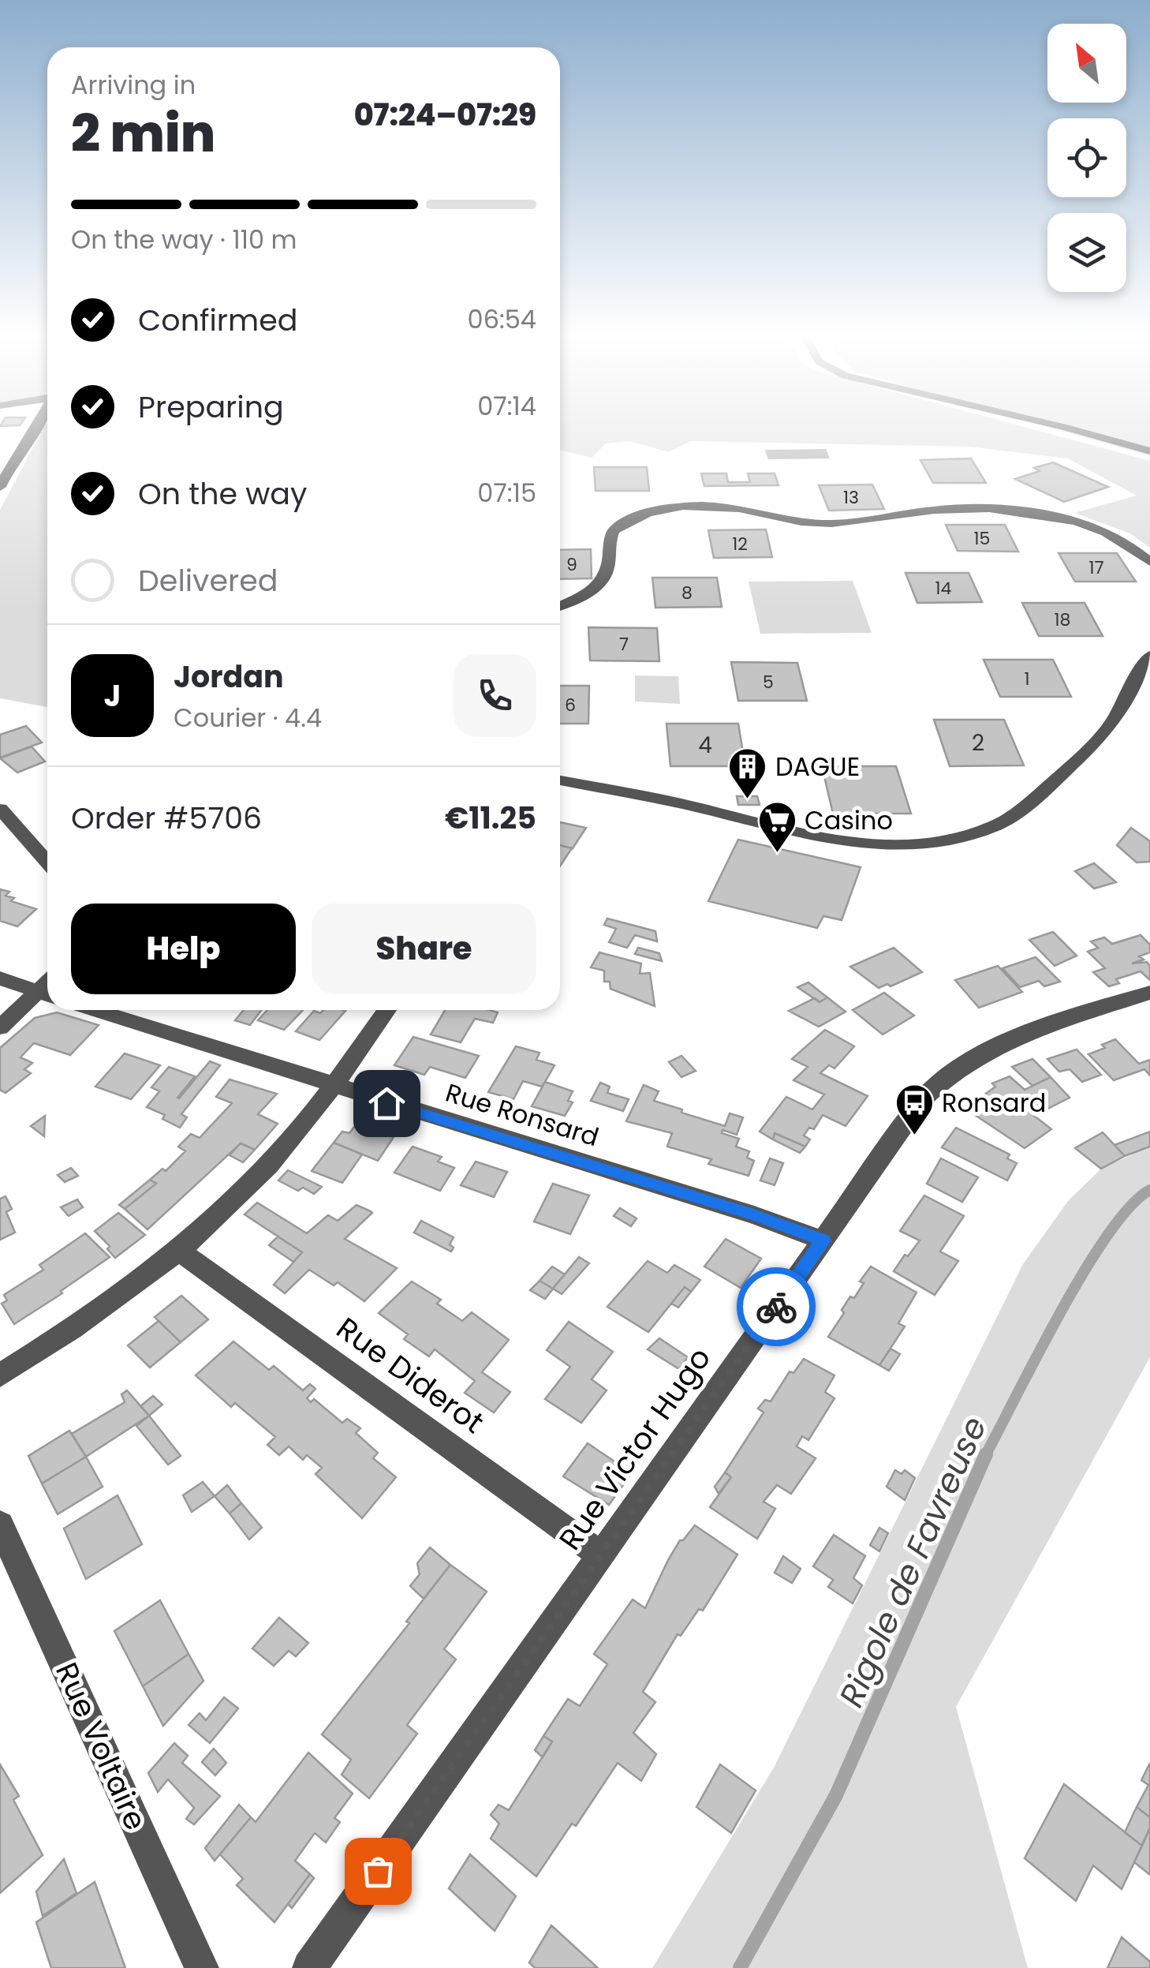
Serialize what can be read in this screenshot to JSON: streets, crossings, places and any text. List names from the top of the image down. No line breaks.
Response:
{"streets":{"street":["Rue Ronsard","Rue Diderot","Rue Victor Hugo","Rue Voltaire"]},"crossings":[["Rue Ronsard","Rue Victor Hugo"],["Rue Diderot","Rue Victor Hugo"]],"water":["Rigole de Favreuse"],"places":{"building":["DAGUE"],"supermarket":["Casino"],"bus stop":["Ronsard"]},"house_numbers":["13","15","12","9","17","14","8","18","7","1","5","6","2","4"],"north":"top left","page":{"heading":["2 min","Arriving in","07:24–07:29"],"panel":["Jordan","Courier · 4.4","Order #5706","€11.25"],"bar":"On the way · 110 m","list":[["Confirmed","06:54"],["Preparing","07:14"],["On the way","07:15"],"Delivered"],"round":"J","buttons":["Help","Share"]}}
